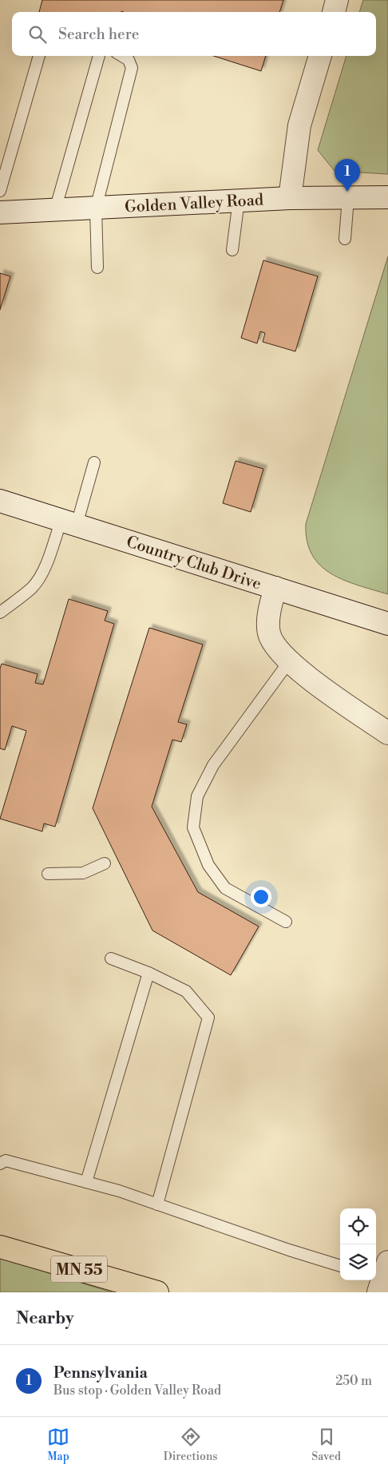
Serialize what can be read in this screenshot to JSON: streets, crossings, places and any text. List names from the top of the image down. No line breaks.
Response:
{"streets":{"highway":["MN 55"],"street":["Golden Valley Road","Country Club Drive"]},"page":{"search":"Search here","pins":"1","heading":"Nearby","list":[{"mark":"1","name":"Pennsylvania","note":"Bus stop · Golden Valley Road","value":"250 m"}],"nav":["Map","Directions","Saved"]}}
